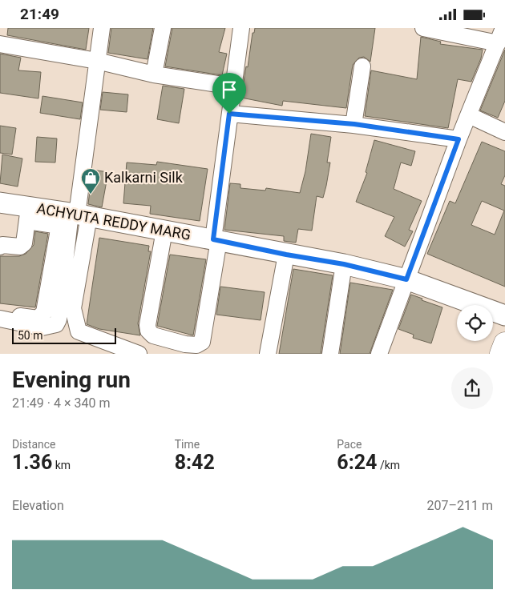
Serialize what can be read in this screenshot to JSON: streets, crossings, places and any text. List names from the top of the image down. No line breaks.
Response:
{"streets":{"street":["ACHYUTA REDDY MARG"]},"places":{"shop":["Kalkarni Silk"]},"scale_bar":"50 m","page":{"status":"21:49","scale":"50 m","heading":["Evening run","21:49 · 4 × 340 m"],"stats":[["Distance","1.36 km"],["Time","8:42"],["Pace","6:24 /km"]],"chart":["Elevation","207–211 m"]}}
